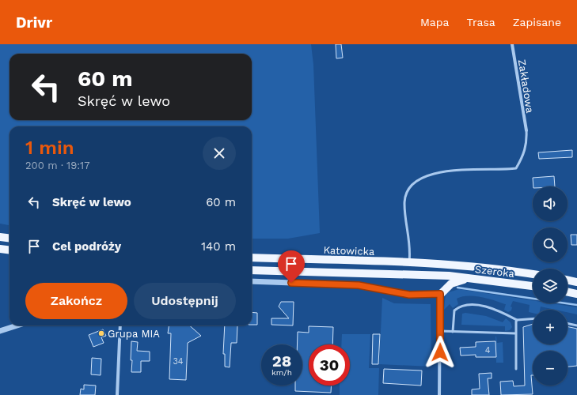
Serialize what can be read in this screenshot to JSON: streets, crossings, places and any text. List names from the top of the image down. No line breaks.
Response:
{"streets":{"main road":["Katowicka","Szeroka"],"street":["Zakładowa"]},"crossings":[["Katowicka","Szeroka"]],"places":["Grupa MIA"],"house_numbers":["4","34"],"page":{"header":"Drivr","nav":["Mapa","Trasa","Zapisane"],"turn":["60 m","Skręć w lewo"],"heading":["1 min","200 m · 19:17"],"list":[{"name":"Skręć w lewo","value":"60 m"},{"name":"Cel podróży","value":"140 m"}],"map_buttons":["+","−"],"buttons":["Zakończ","Udostępnij"],"speed":"28 km/h","limit":"30"}}
